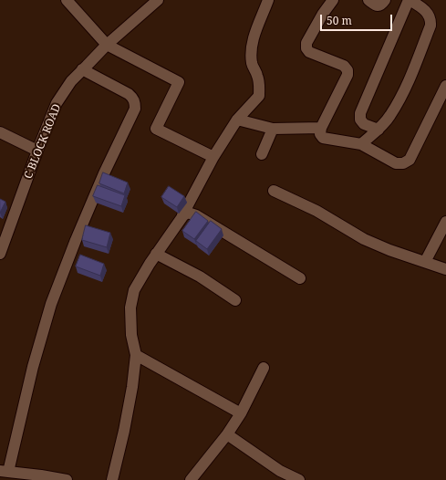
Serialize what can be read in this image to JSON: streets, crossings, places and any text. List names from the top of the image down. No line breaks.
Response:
{"streets":{"street":["C BLOCK ROAD"]},"scale_bar":"50 m"}
